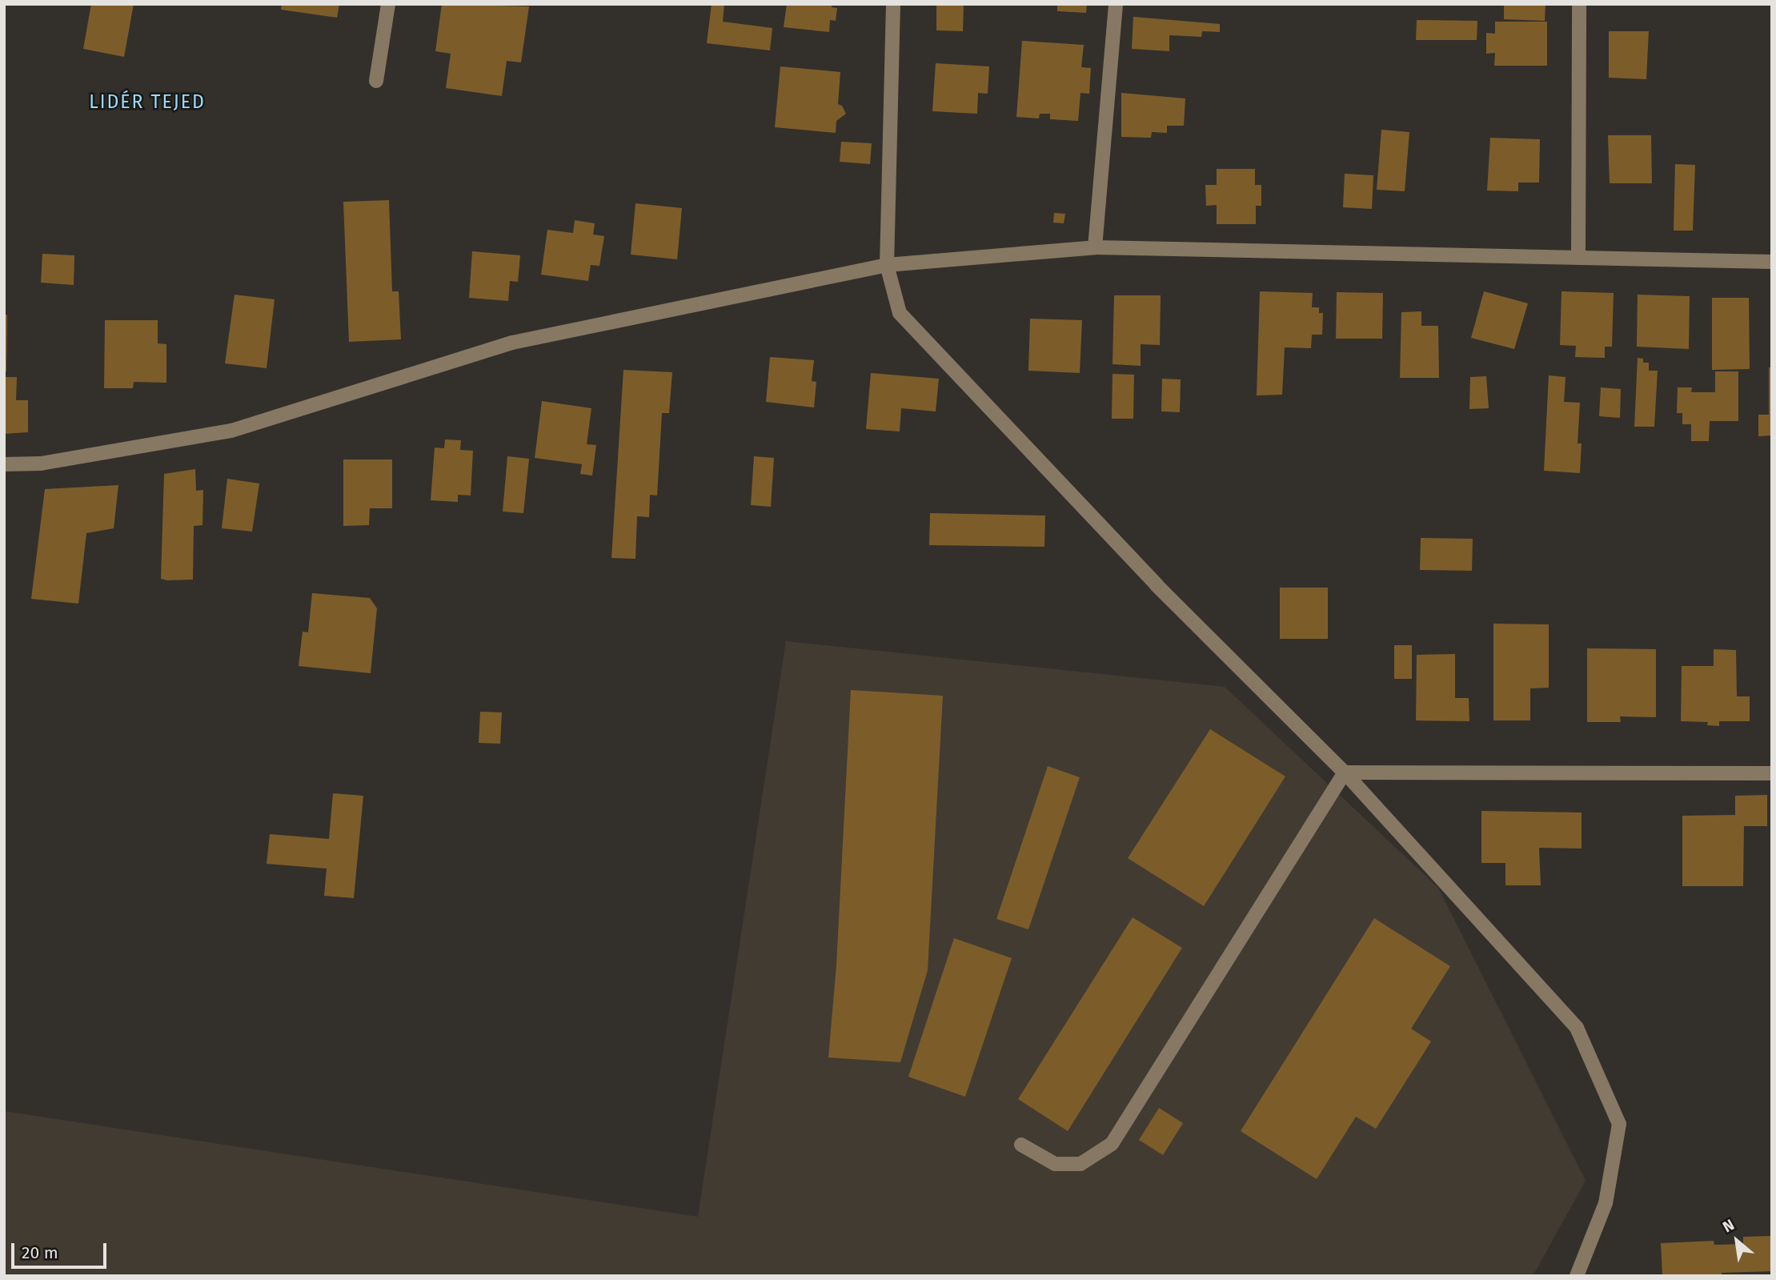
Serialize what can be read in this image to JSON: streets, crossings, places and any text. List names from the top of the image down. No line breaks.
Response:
{"districts":["LIDÉR TEJED"],"scale_bar":"20 m","north":"top left"}
